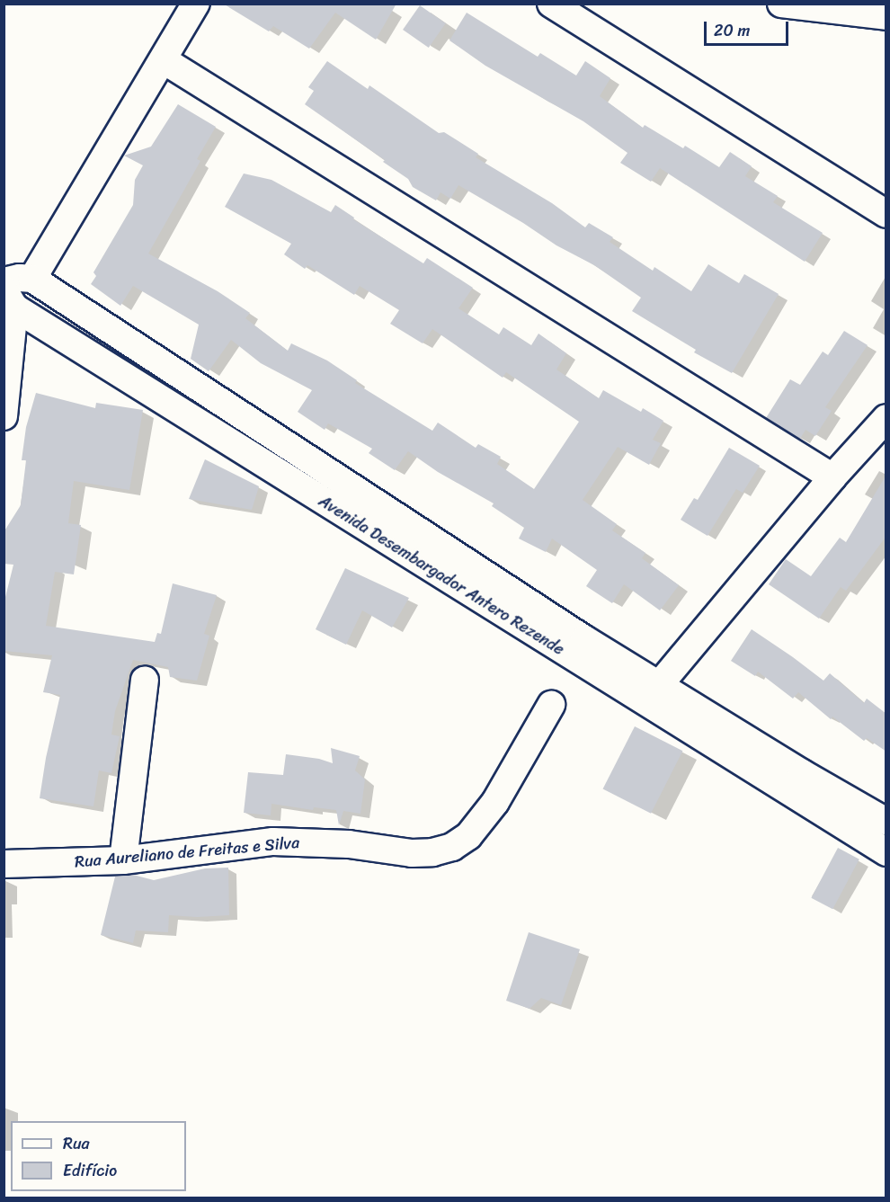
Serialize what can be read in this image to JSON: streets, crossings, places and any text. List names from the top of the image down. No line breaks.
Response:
{"streets":{"street":["Avenida Desembargador Antero Rezende","Rua Aureliano de Freitas e Silva"]},"legend":["Rua","Edifício"],"scale_bar":"20 m"}
